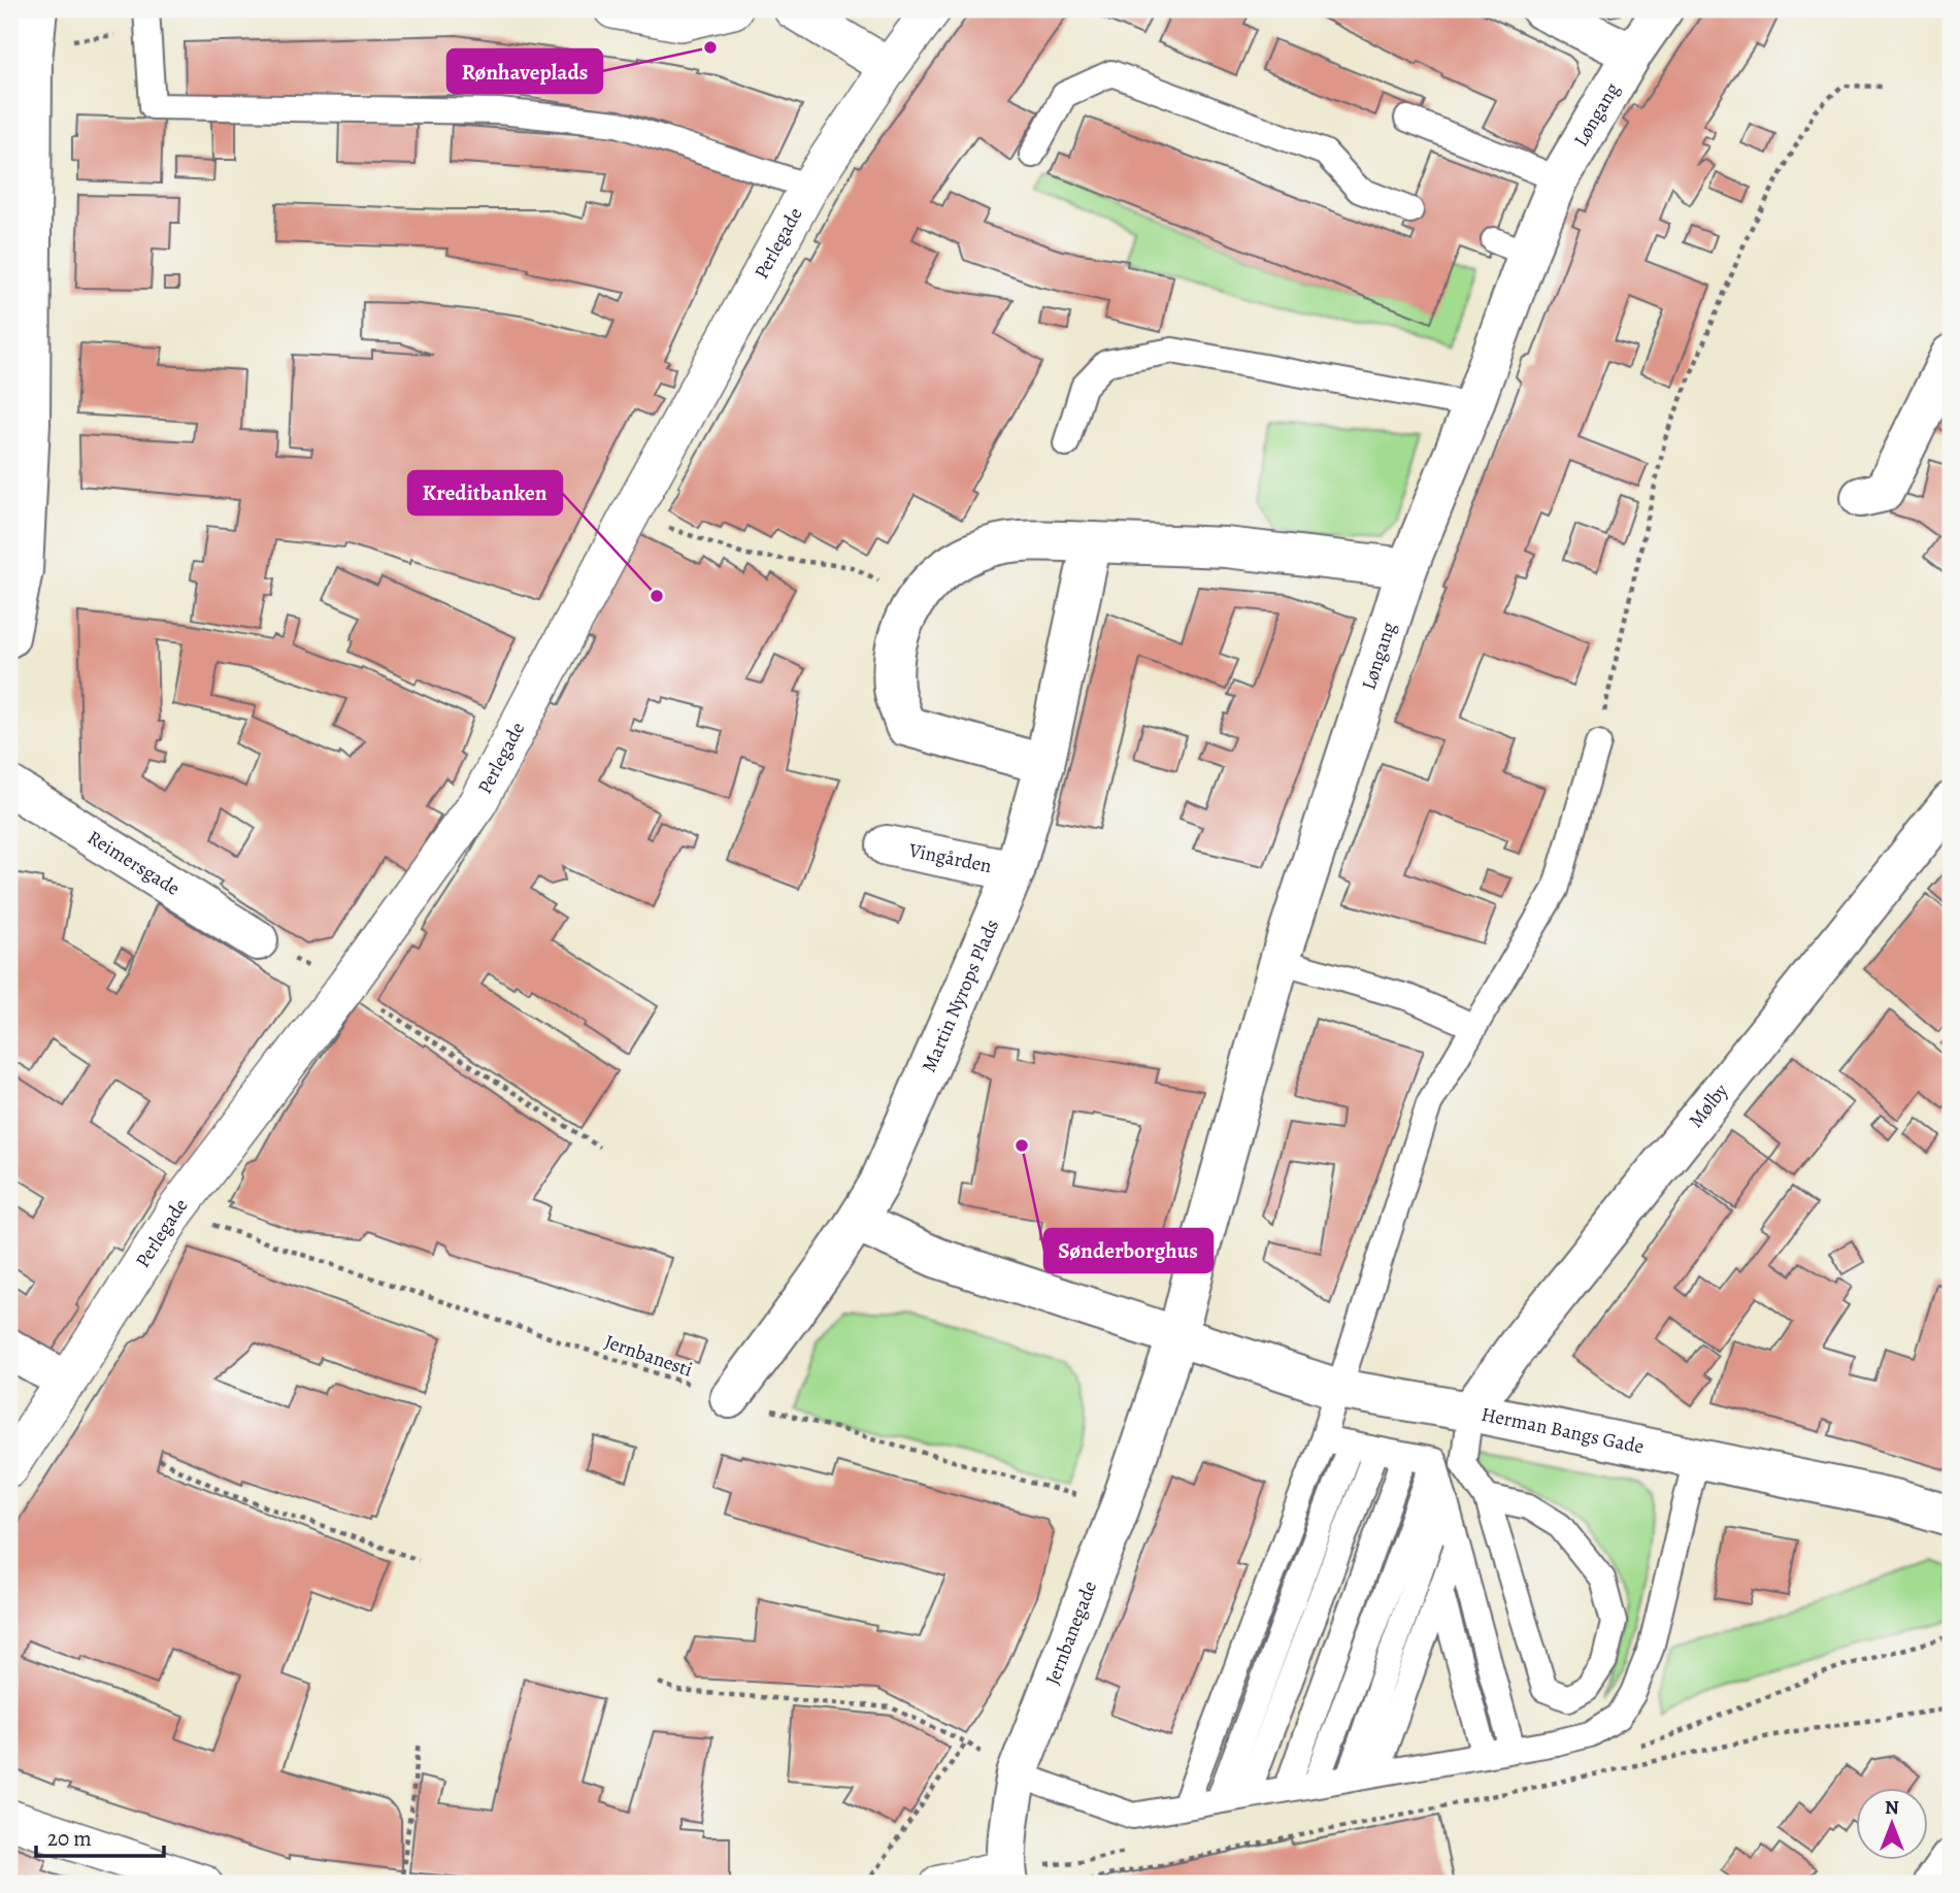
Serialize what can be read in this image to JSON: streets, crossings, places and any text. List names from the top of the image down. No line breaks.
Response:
{"streets":{"street":["Løngang","Perlegade","Vingården","Reimersgade","Martin Nyrops Plads","Mølby","Herman Bangs Gade","Jernbanegade"],"path":["Jernbanesti"]},"crossings":[["Løngang","Herman Bangs Gade"],["Løngang","Jernbanegade"],["Perlegade","Jernbanesti"],["Vingården","Martin Nyrops Plads"],["Martin Nyrops Plads","Jernbanesti"],["Mølby","Herman Bangs Gade"],["Jernbanesti","Jernbanegade"],["Herman Bangs Gade","Jernbanegade"]],"places":["Rønhaveplads","Kreditbanken","Sønderborghus"],"scale_bar":"20 m","north":"top"}
